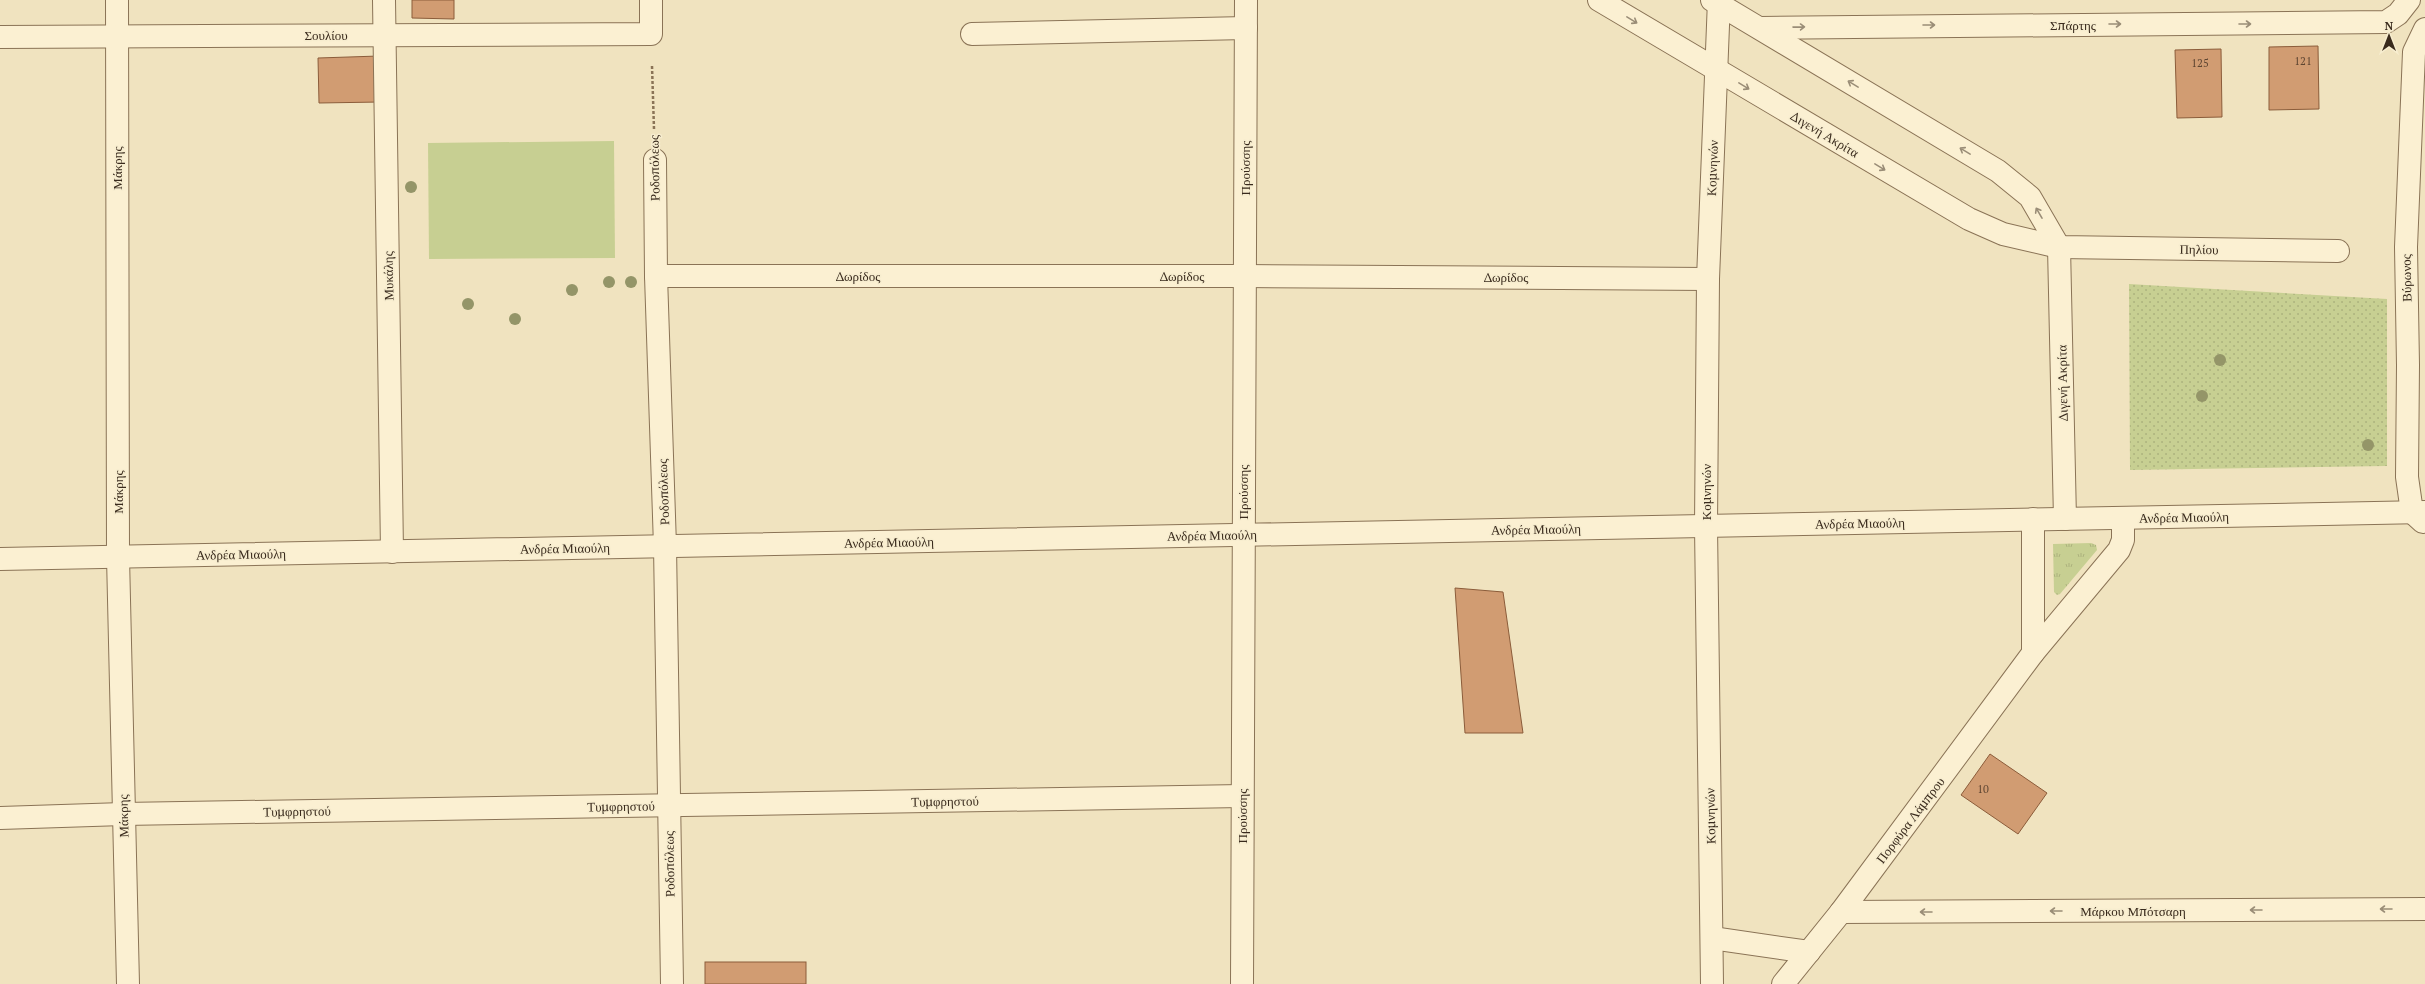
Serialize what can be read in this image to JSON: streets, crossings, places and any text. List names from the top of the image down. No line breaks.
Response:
{"streets":{"street":["Σπάρτης","Σουλίου","Διγενή Ακρίτα","Μάκρης","Ροδοπόλεως","Προύσσης","Κομνηνών","Πηλίου","Μυκάλης","Δωρίδος","Βύρωνος","Ανδρέα Μιαούλη","Τυμφρηστού","Πορφύρα Λάμπρου","Μάρκου Μπότσαρη"]},"crossings":[["Σπάρτης","Διγενή Ακρίτα"],["Σουλίου","Μάκρης"],["Σουλίου","Ροδοπόλεως"],["Σουλίου","Μυκάλης"],["Διγενή Ακρίτα","Κομνηνών"],["Διγενή Ακρίτα","Πηλίου"],["Διγενή Ακρίτα","Ανδρέα Μιαούλη"],["Μάκρης","Ανδρέα Μιαούλη"],["Μάκρης","Τυμφρηστού"],["Ροδοπόλεως","Δωρίδος"],["Ροδοπόλεως","Ανδρέα Μιαούλη"],["Ροδοπόλεως","Τυμφρηστού"],["Προύσσης","Δωρίδος"],["Προύσσης","Ανδρέα Μιαούλη"],["Προύσσης","Τυμφρηστού"],["Κομνηνών","Δωρίδος"],["Κομνηνών","Ανδρέα Μιαούλη"],["Μυκάλης","Ανδρέα Μιαούλη"],["Βύρωνος","Ανδρέα Μιαούλη"],["Ανδρέα Μιαούλη","Πορφύρα Λάμπρου"],["Πορφύρα Λάμπρου","Μάρκου Μπότσαρη"]],"one_way":["Σπάρτης","Μάρκου Μπότσαρη"],"house_numbers":["121","125","10"],"north":"top"}
